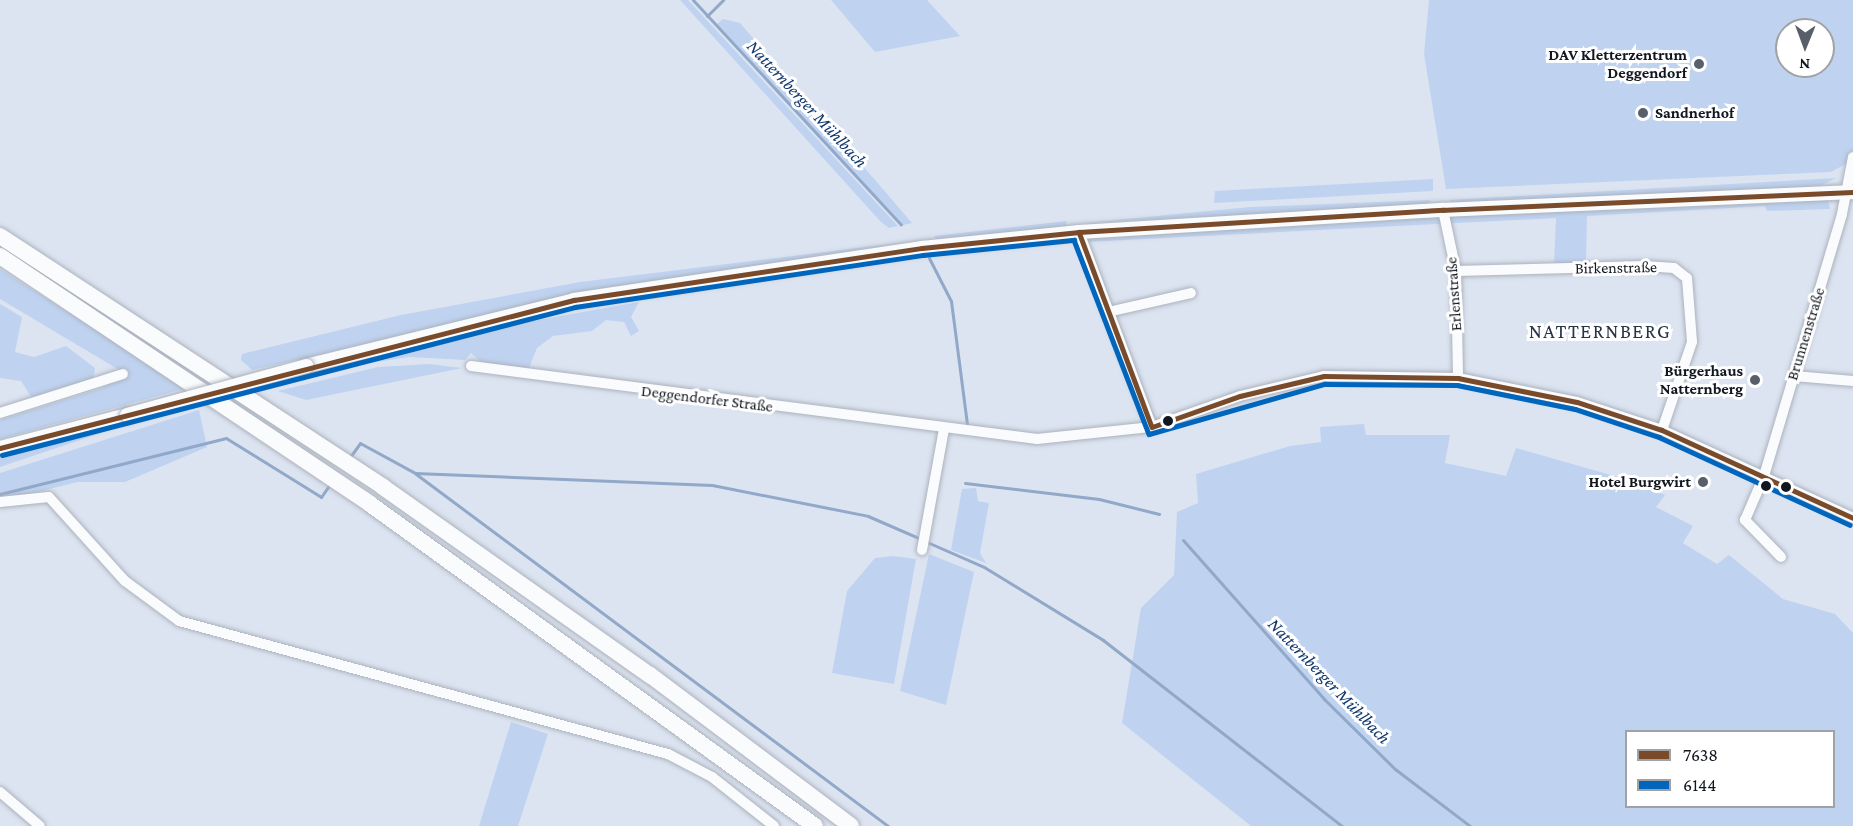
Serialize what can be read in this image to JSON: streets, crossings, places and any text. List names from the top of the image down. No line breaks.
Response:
{"streets":{"street":["Birkenstraße","Erlenstraße","Brunnenstraße","Deggendorfer Straße"]},"crossings":[["Birkenstraße","Erlenstraße"],["Birkenstraße","Deggendorfer Straße"],["Erlenstraße","Deggendorfer Straße"],["Brunnenstraße","Deggendorfer Straße"]],"districts":["NATTERNBERG"],"water":["Natternberger Mühlbach"],"places":["DAV Kletterzentrum Deggendorf","Sandnerhof","Bürgerhaus Natternberg","Hotel Burgwirt"],"lines":["transit line 7638","transit line 6144"],"legend":["7638","6144"],"north":"bottom"}
